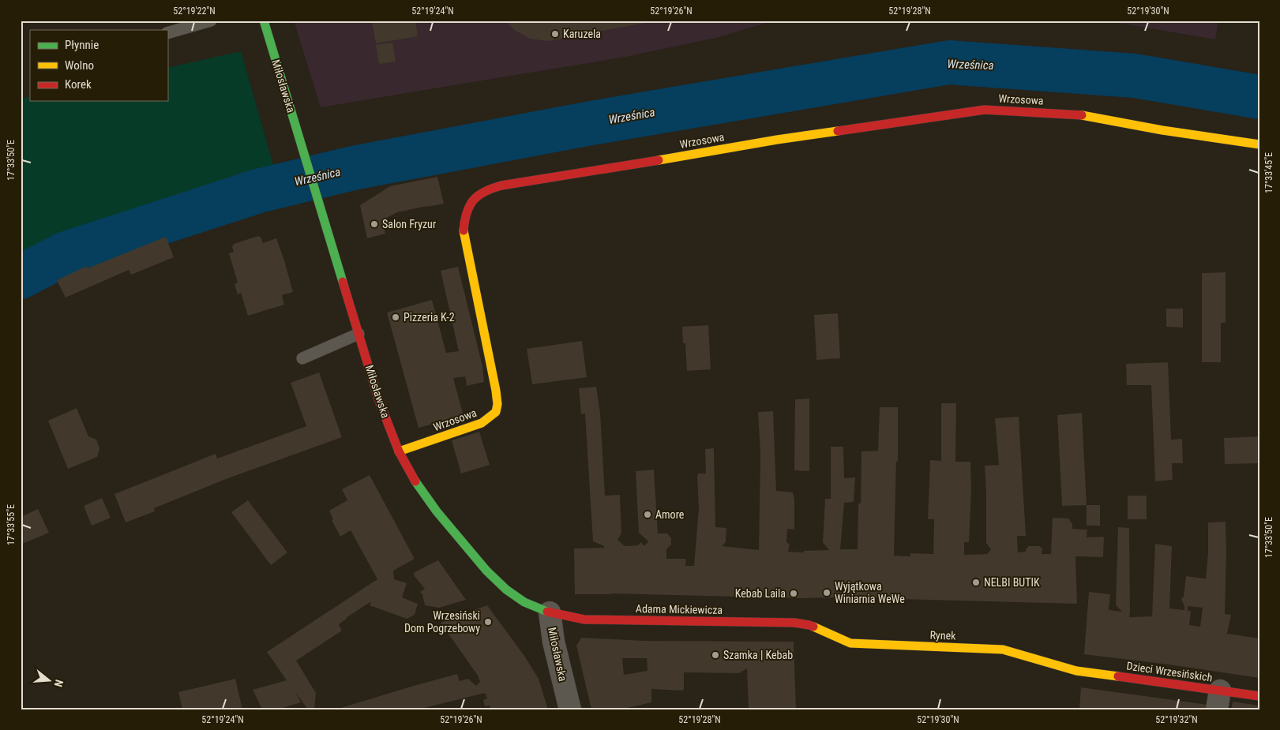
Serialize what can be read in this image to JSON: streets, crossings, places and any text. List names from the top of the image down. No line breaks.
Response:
{"streets":{"street":["Miłosławska","Wrzosowa","Adama Mickiewicza","Rynek","Dzieci Wrzesińskich"]},"crossings":[["Miłosławska","Wrzosowa"],["Miłosławska","Adama Mickiewicza"],["Adama Mickiewicza","Rynek"],["Rynek","Dzieci Wrzesińskich"]],"water":["Wrześnica"],"places":["Karuzela","Salon Fryzur","Pizzeria K-2","Amore","NELBI BUTIK","Wyjątkowa Winiarnia WeWe","Kebab Laila","Wrzesiński Dom Pogrzebowy","Szamka | Kebab"],"legend":["Płynnie","Wolno","Korek"],"north":"right","coordinates":["52°19'22\"N","52°19'24\"N","52°19'26\"N","52°19'28\"N","52°19'30\"N","17°33'50\"E","17°33'45\"E","17°33'55\"E","52°19'32\"N"]}
